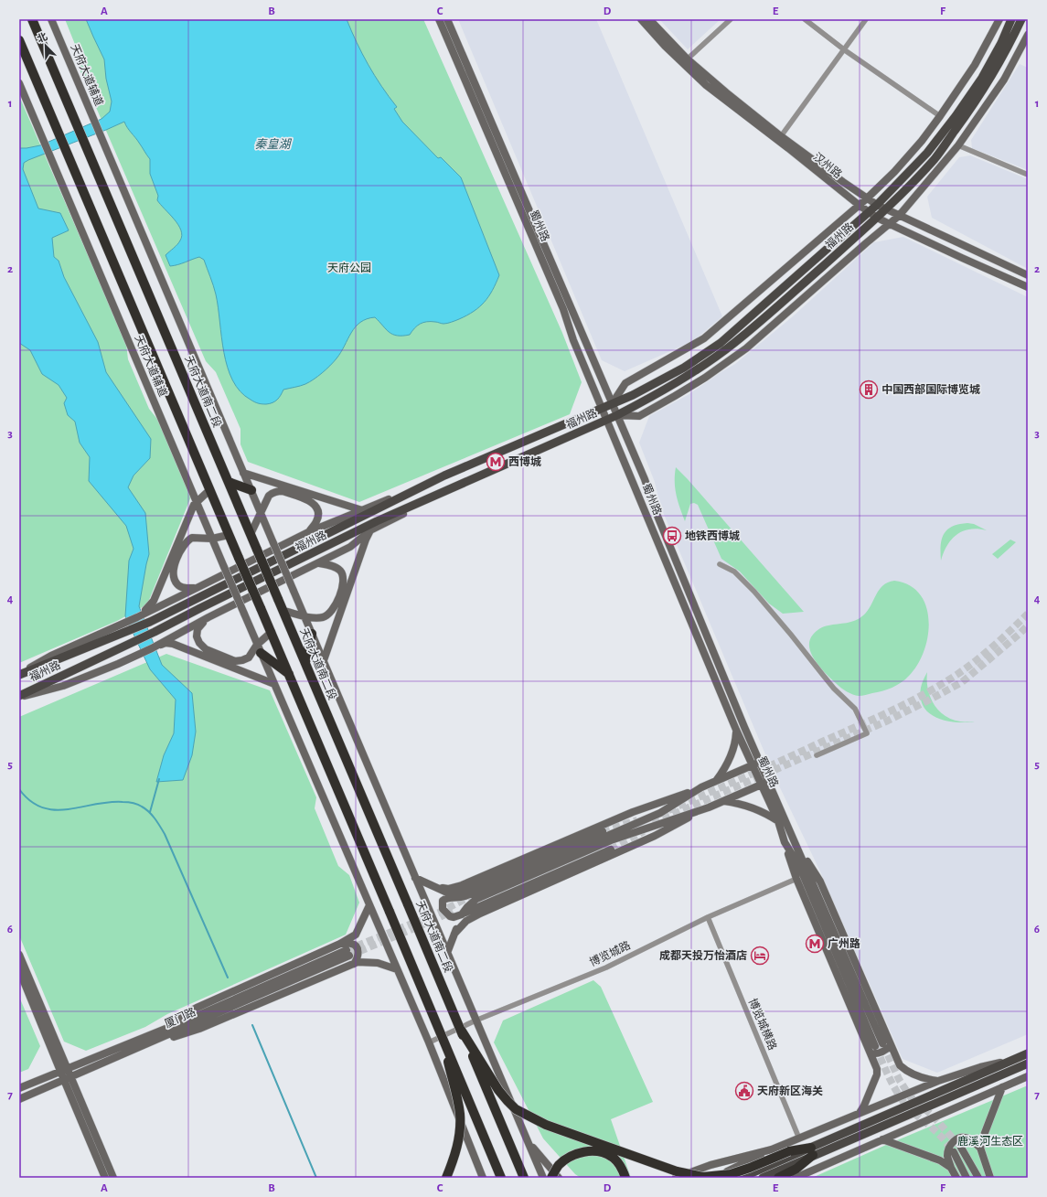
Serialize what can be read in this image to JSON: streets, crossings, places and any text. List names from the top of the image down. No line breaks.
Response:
{"streets":{"highway":["天府大道南二段"],"main road":["天府大道辅道","汉州路","蜀州路","福州路","厦门路"],"street":["博览城路","博览城横路"]},"crossings":[["天府大道辅道","博览城路"],["汉州路","福州路"],["蜀州路","福州路"],["博览城路","博览城横路"]],"water":["秦皇湖"],"parks":["天府公园","鹿溪河生态区"],"places":{"building":["中国西部国际博览城"],"metro station":["西博城","广州路"],"bus stop":["地铁西博城"],"hotel":["成都天投万怡酒店"],"public building":["天府新区海关"]},"north":"top left","grid":{"columns":["A","B","C","D","E","F"],"rows":["1","2","3","4","5","6","7"]}}
